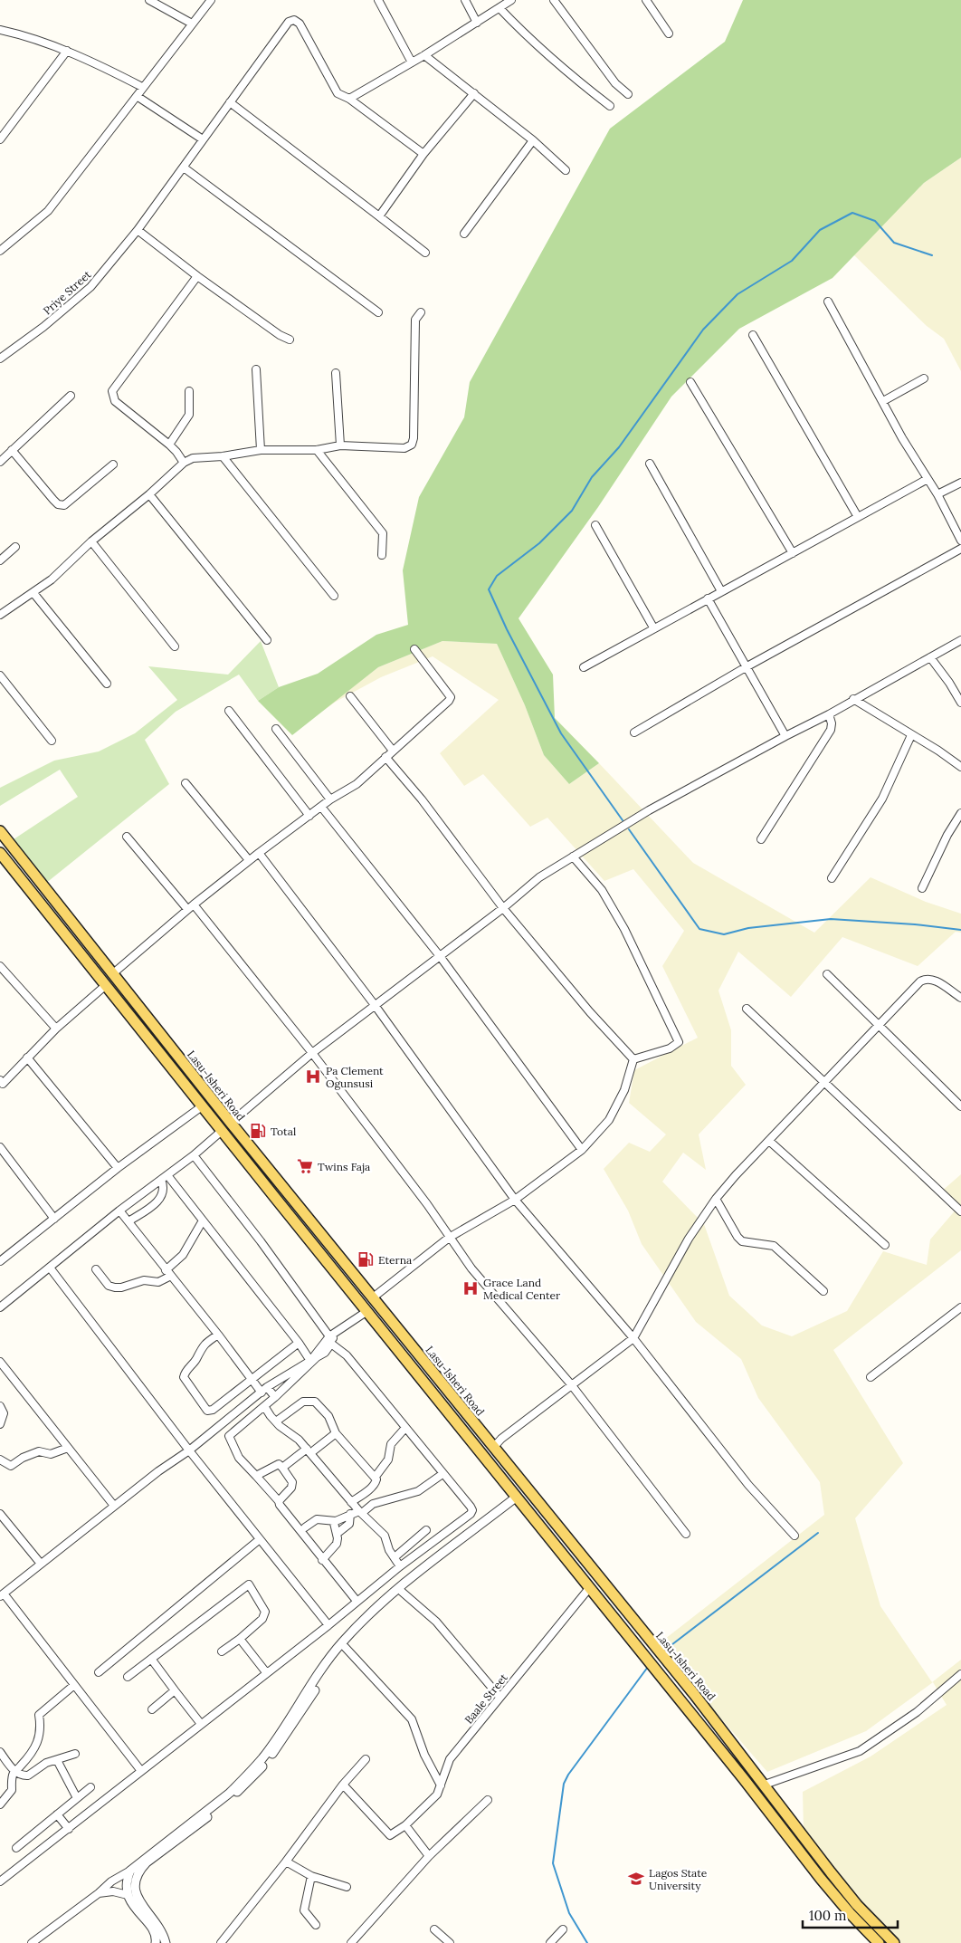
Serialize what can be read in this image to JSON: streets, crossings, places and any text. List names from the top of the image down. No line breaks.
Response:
{"streets":{"main road":["Lasu-Isheri Road"],"street":["Priye Street","Baale Street"]},"places":{"hospital":["Pa Clement Ogunsusi","Grace Land Medical Center"],"fuel station":["Total","Eterna"],"supermarket":["Twins Faja"],"school or university":["Lagos State University"]},"scale_bar":"100 m"}
